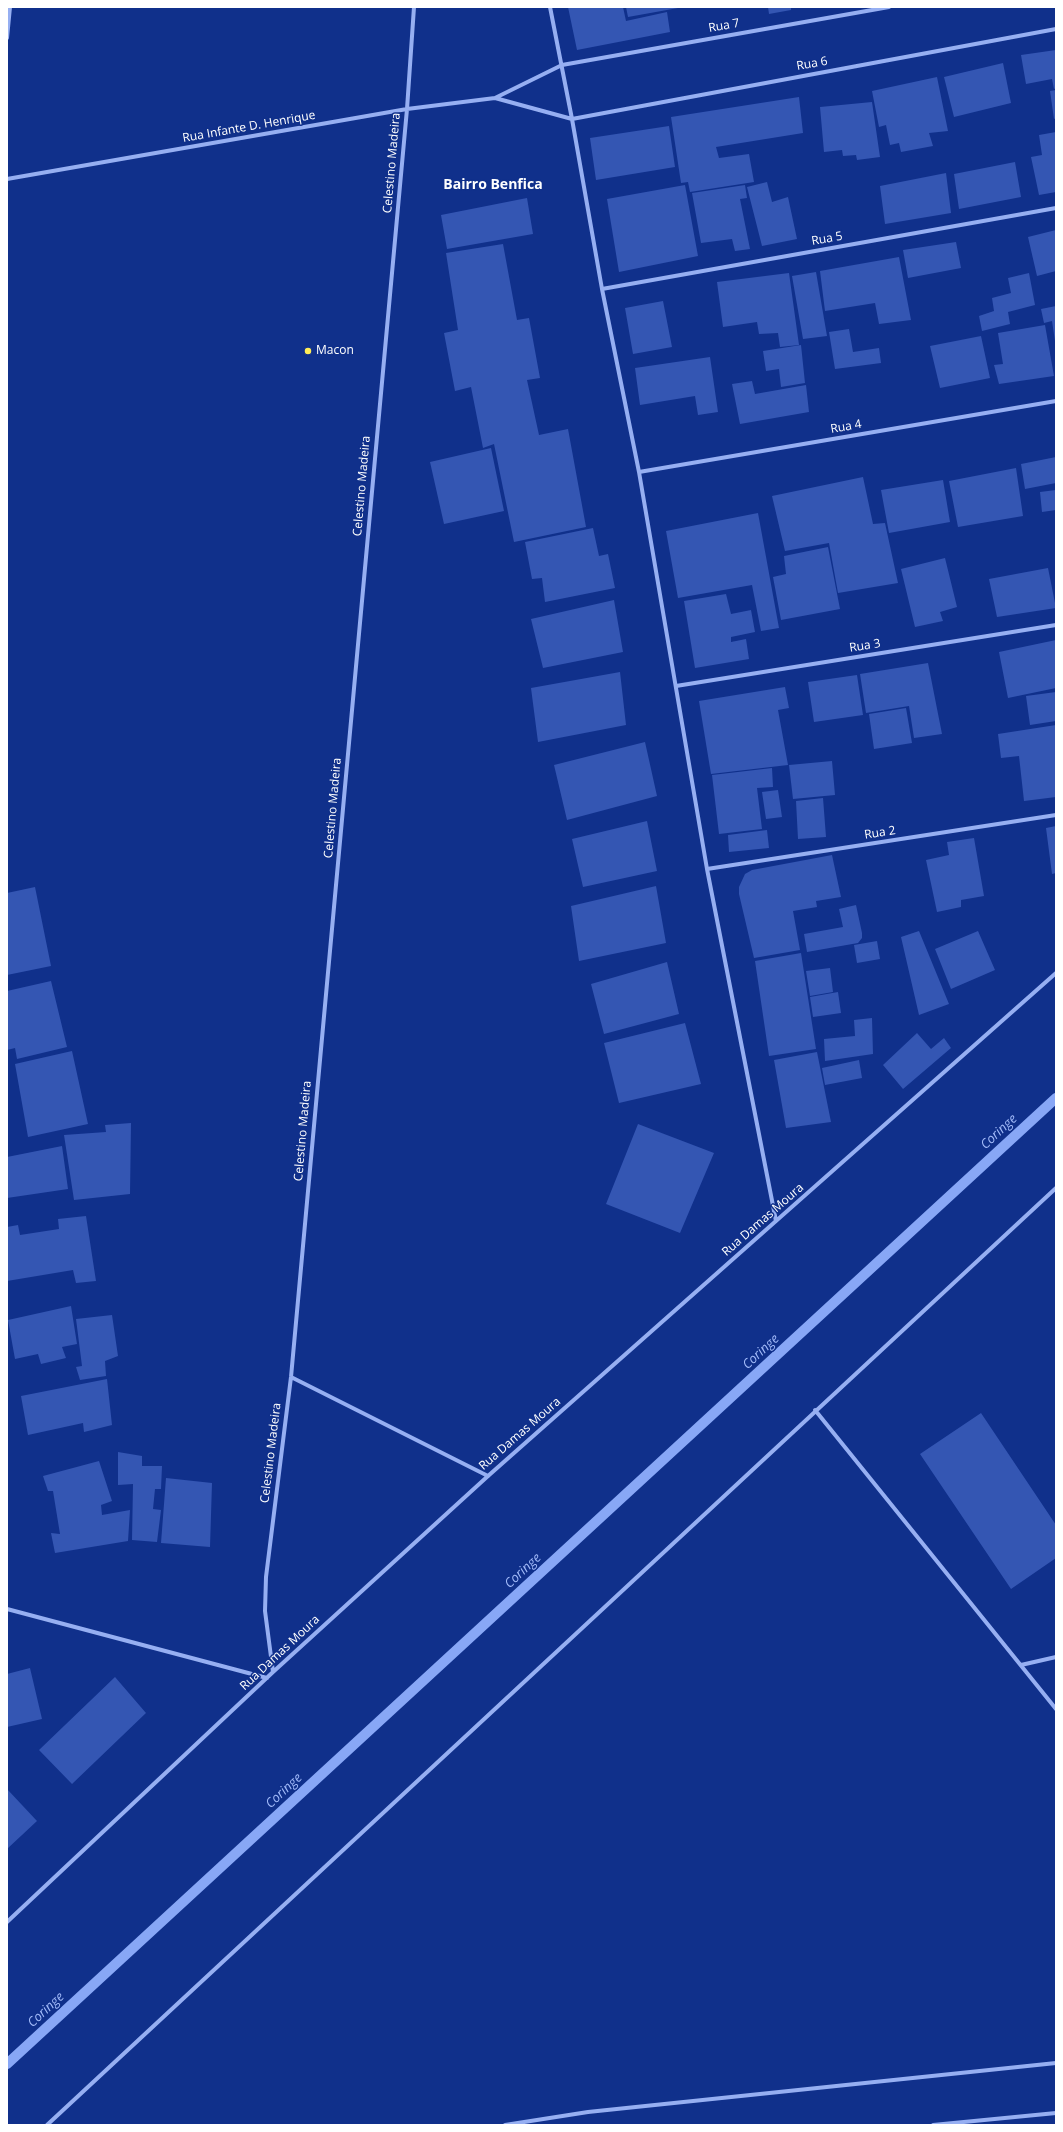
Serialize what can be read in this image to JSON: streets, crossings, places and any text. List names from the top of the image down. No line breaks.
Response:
{"streets":{"street":["Rua 7","Rua 6","Rua Infante D. Henrique","Celestino Madeira","Rua 5","Rua 4","Rua 3","Rua 2","Rua Damas Moura"]},"crossings":[["Rua 7","Rua Infante D. Henrique"],["Rua Infante D. Henrique","Celestino Madeira"],["Celestino Madeira","Rua Damas Moura"]],"districts":["Bairro Benfica"],"water":["Coringe"],"places":["Macon"]}
